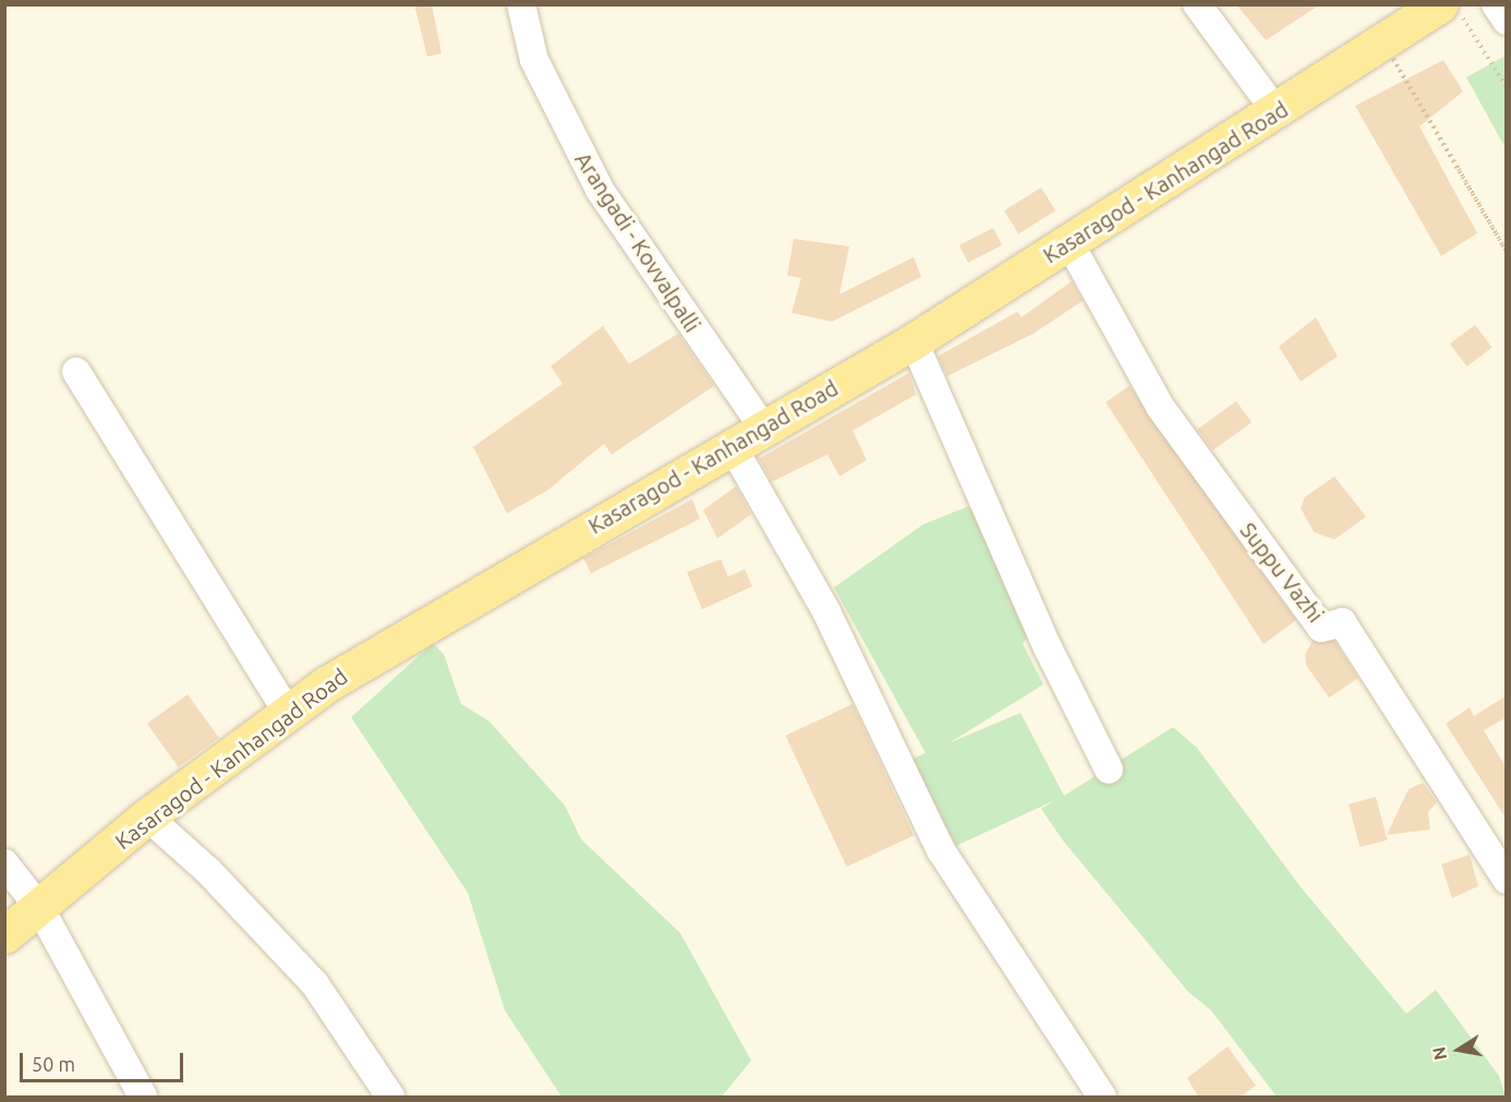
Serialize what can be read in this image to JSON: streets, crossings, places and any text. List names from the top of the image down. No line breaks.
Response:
{"streets":{"main road":["Kasaragod - Kanhangad Road"],"street":["Arangadi - Kovvalpalli","Suppu Vazhi"]},"crossings":[["Kasaragod - Kanhangad Road","Arangadi - Kovvalpalli"],["Kasaragod - Kanhangad Road","Suppu Vazhi"]],"scale_bar":"50 m","north":"left"}
